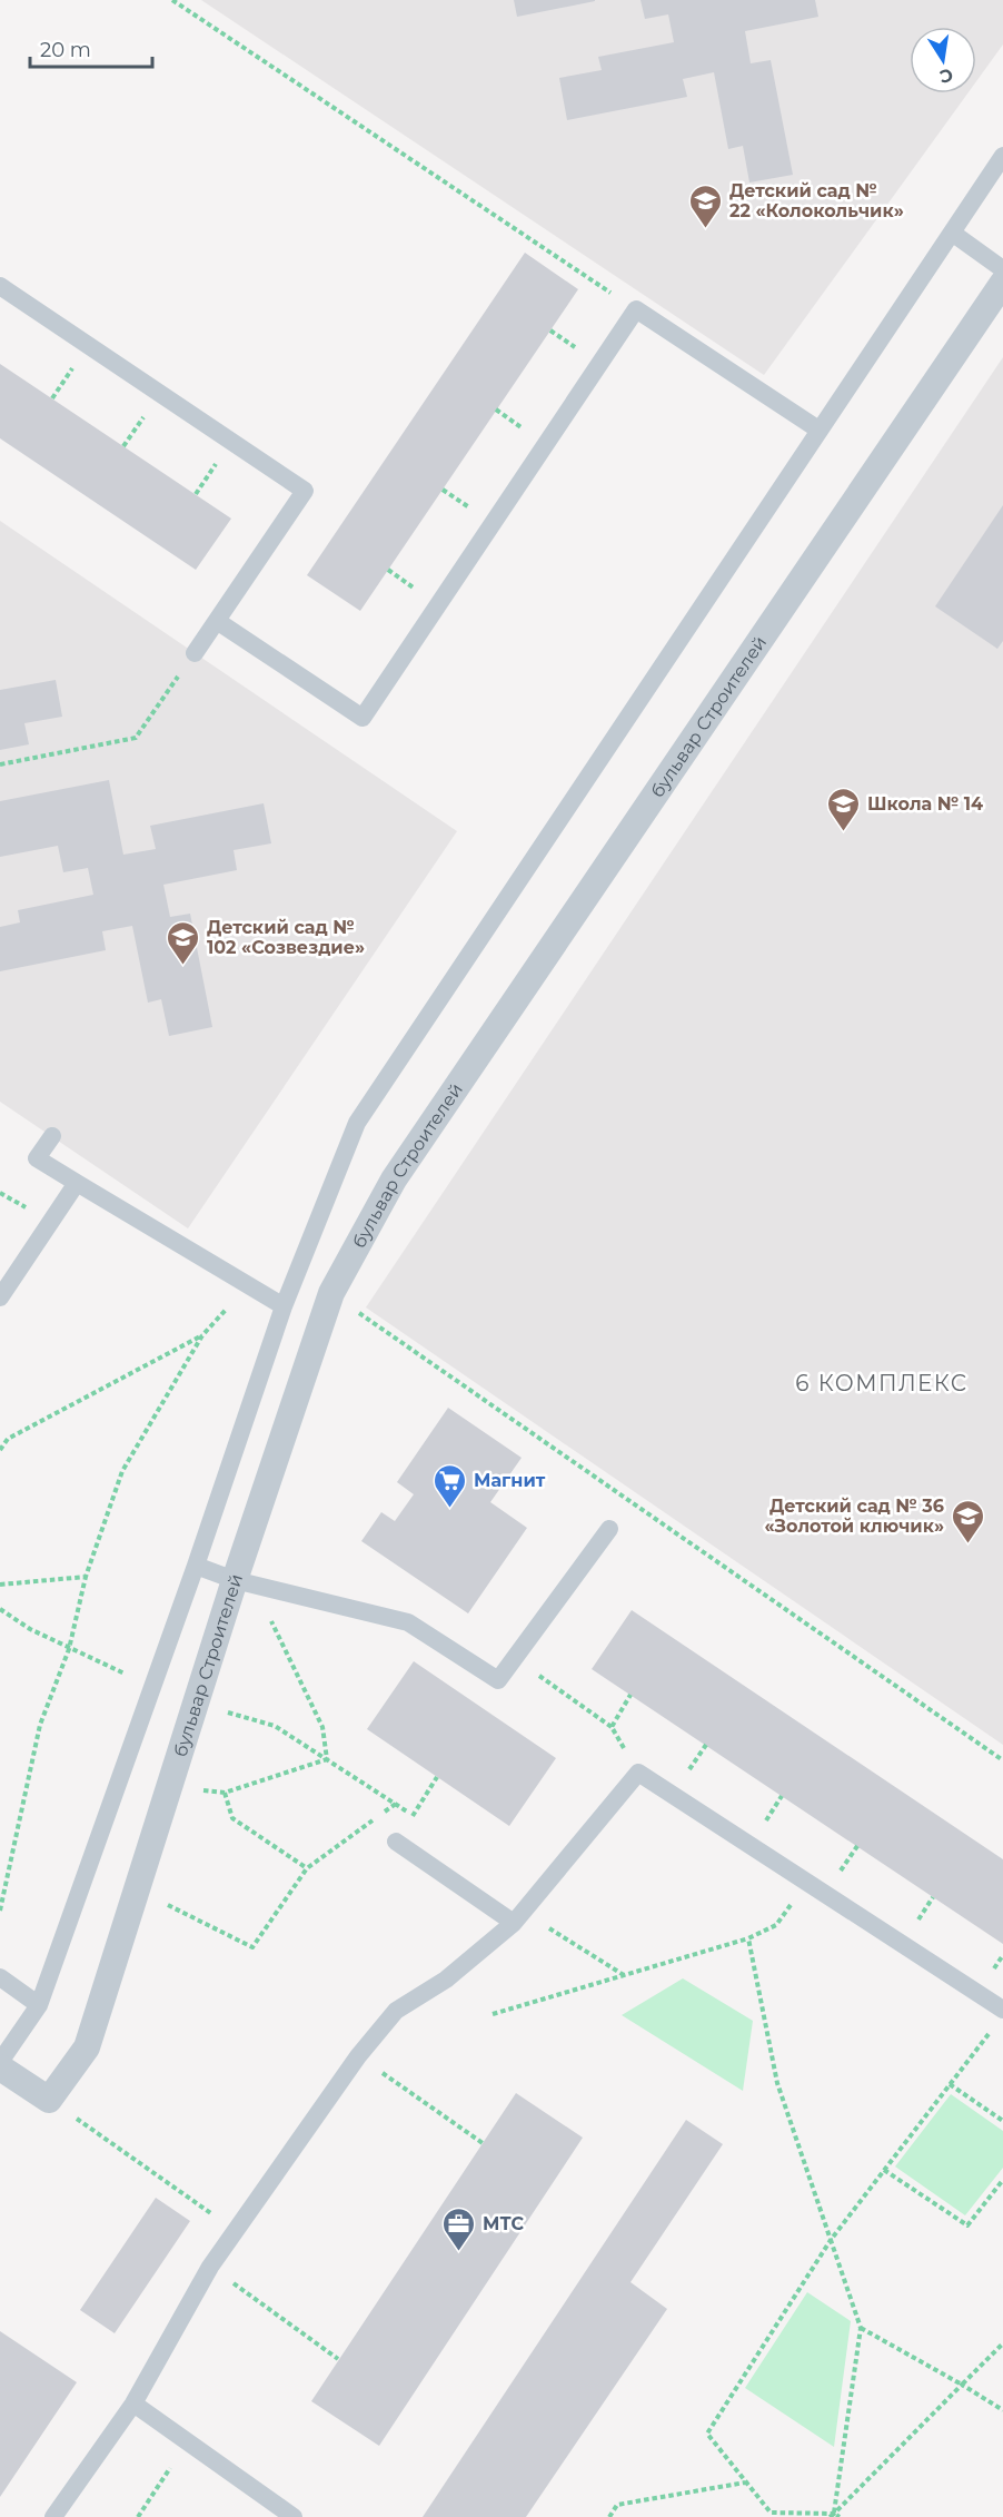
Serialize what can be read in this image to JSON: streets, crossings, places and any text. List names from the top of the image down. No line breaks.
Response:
{"streets":{"street":["бульвар Строителей"]},"districts":["6 КОМПЛЕКС"],"places":{"school or university":["Детский сад № 22 «Колокольчик»","Школа № 14","Детский сад № 102 «Созвездие»","Детский сад № 36 «Золотой ключик»"],"supermarket":["Магнит"],"office":["МТС"]},"scale_bar":"20 m","north":"bottom"}
